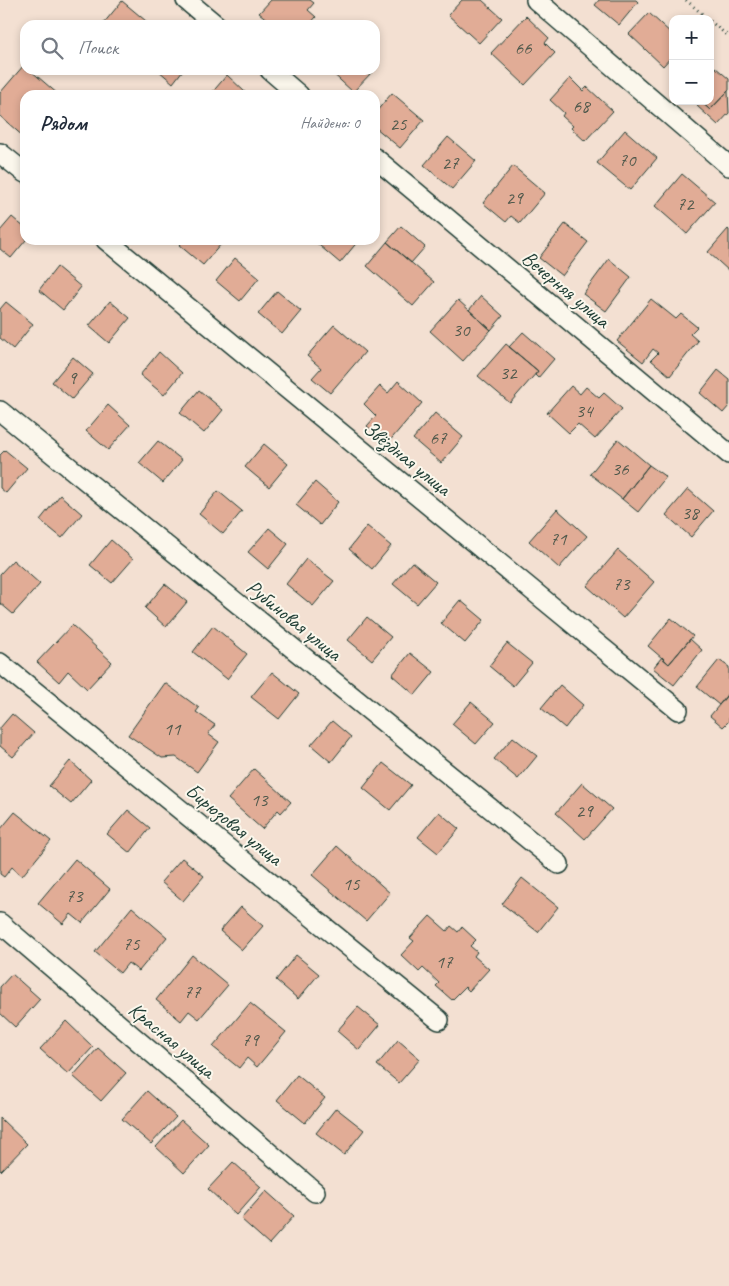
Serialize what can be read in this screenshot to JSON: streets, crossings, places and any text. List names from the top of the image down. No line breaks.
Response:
{"streets":{"street":["Вечерняя улица","Звёздная улица","Рубиновая улица","Бирюзовая улица","Красная улица"]},"house_numbers":["66","68","25","70","27","29","72","30","32","9","34","67","36","38","71","73","11","13","29","15","73","75","17","77","79"],"page":{"map_buttons":["+","−"],"search":"Поиск","heading":["Рядом","Найдено: 0"]}}
